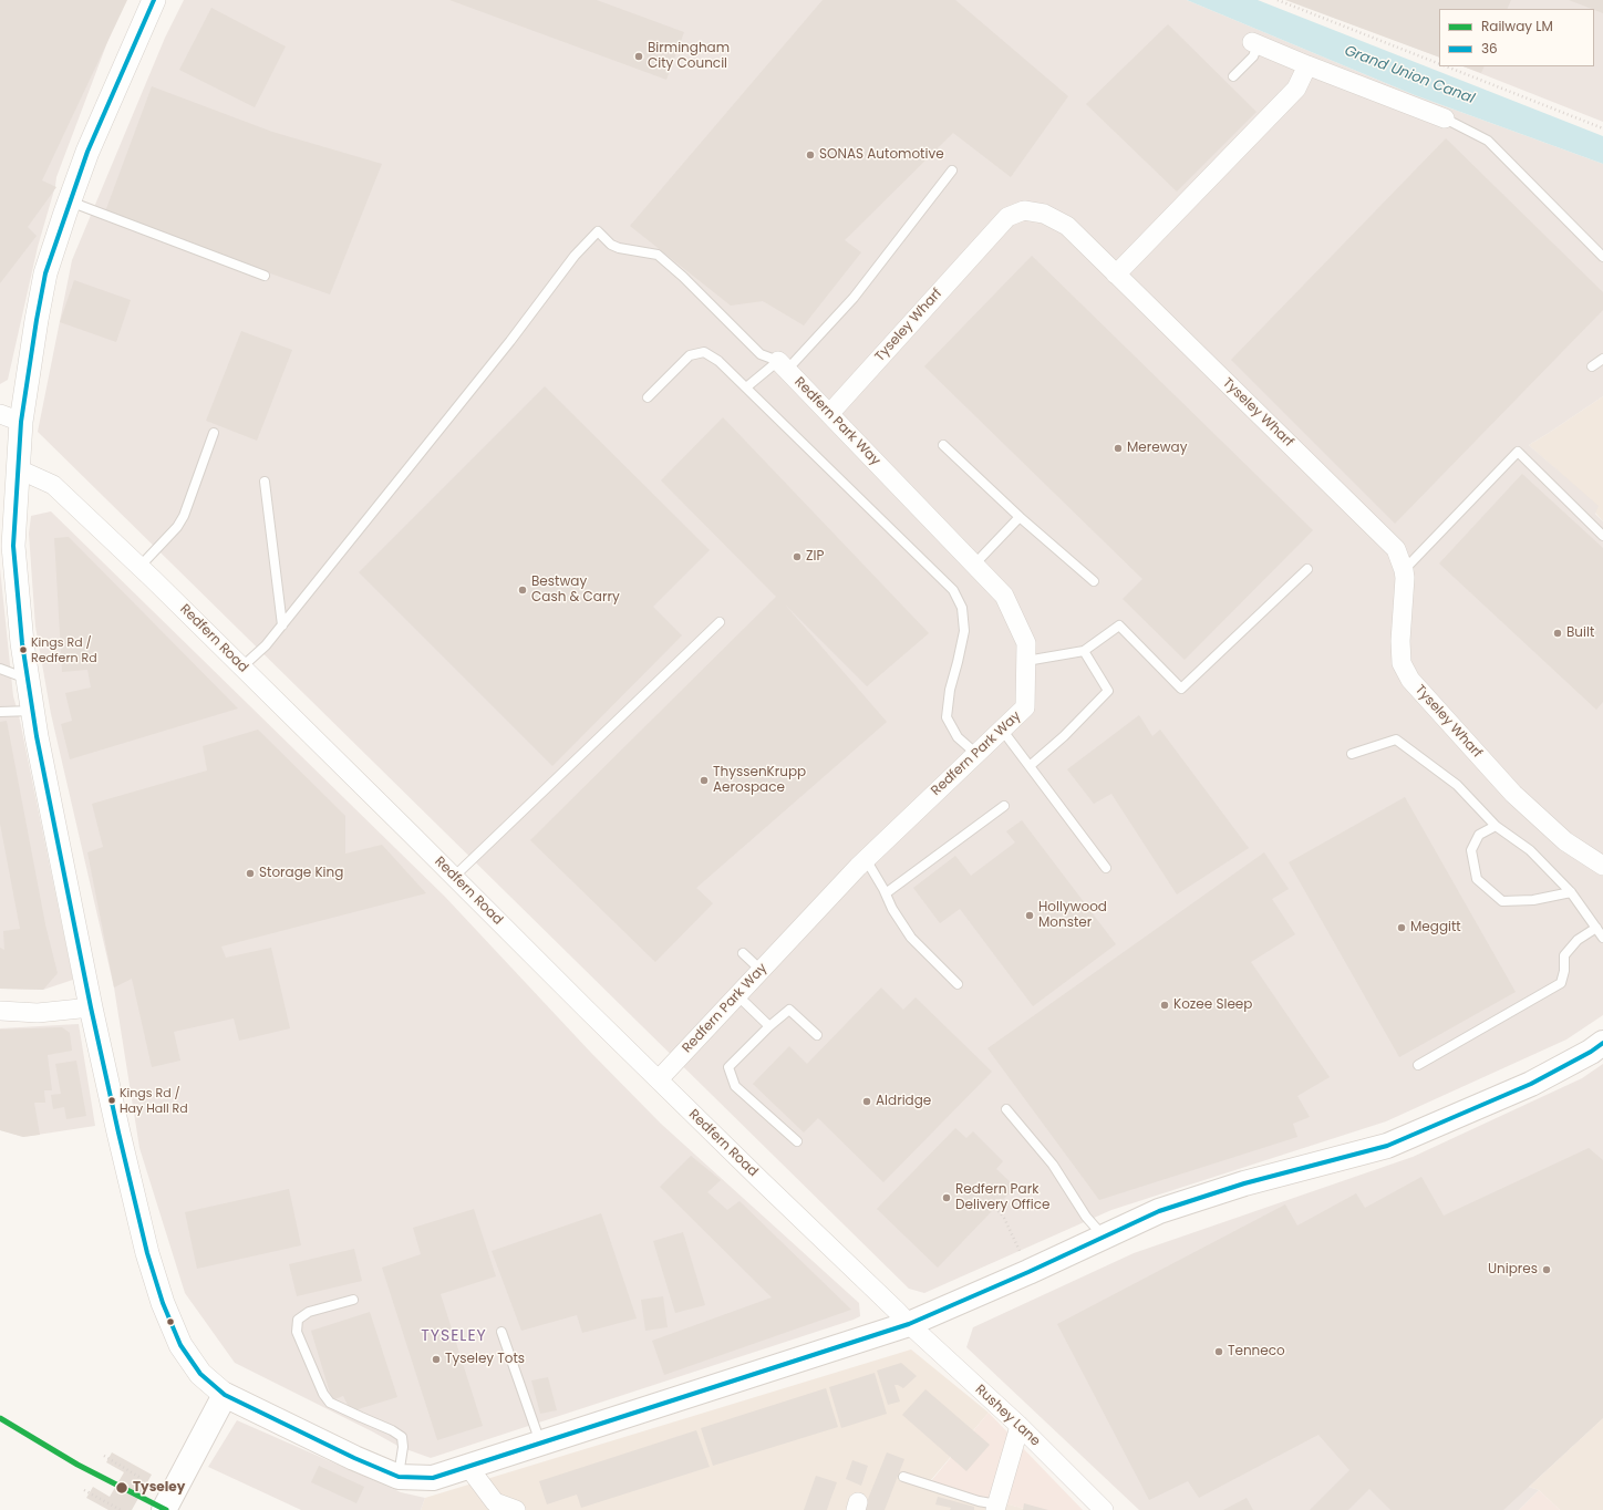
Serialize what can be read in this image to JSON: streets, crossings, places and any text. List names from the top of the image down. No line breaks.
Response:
{"streets":{"street":["Tyseley Wharf","Redfern Park Way","Redfern Road","Rushey Lane"]},"crossings":[["Tyseley Wharf","Redfern Park Way"],["Redfern Park Way","Redfern Road"],["Redfern Road","Rushey Lane"]],"districts":["TYSELEY"],"water":["Grand Union Canal"],"places":["Birmingham City Council","SONAS Automotive","Mereway","ZIP","Bestway Cash & Carry","Built","Kings Rd / Redfern Rd","ThyssenKrupp Aerospace","Storage King","Hollywood Monster","Meggitt","Kozee Sleep","Kings Rd / Hay Hall Rd","Aldridge","Redfern Park Delivery Office","Unipres","Tenneco","Tyseley Tots","Tyseley"],"lines":["transit line 36","rail line LM"],"legend":["Railway LM","36"]}
